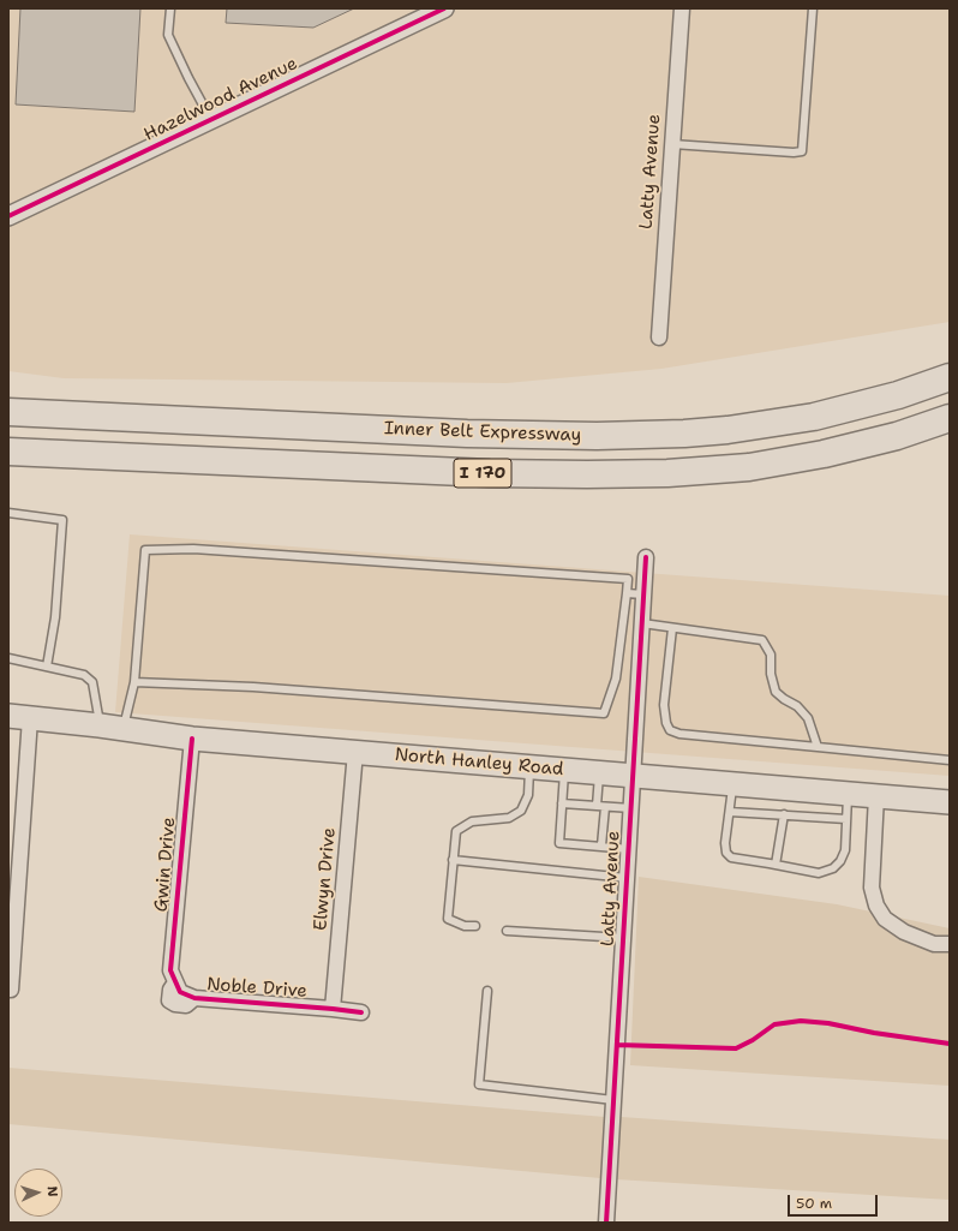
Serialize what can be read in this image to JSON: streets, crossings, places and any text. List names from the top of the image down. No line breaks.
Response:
{"streets":{"highway":["Inner Belt Expressway","I 170"],"main road":["North Hanley Road"],"street":["Hazelwood Avenue","Latty Avenue","Gwin Drive","Elwyn Drive","Noble Drive"]},"crossings":[["Latty Avenue","North Hanley Road"],["North Hanley Road","Gwin Drive"],["North Hanley Road","Elwyn Drive"],["Gwin Drive","Noble Drive"],["Elwyn Drive","Noble Drive"]],"scale_bar":"50 m","north":"right"}
